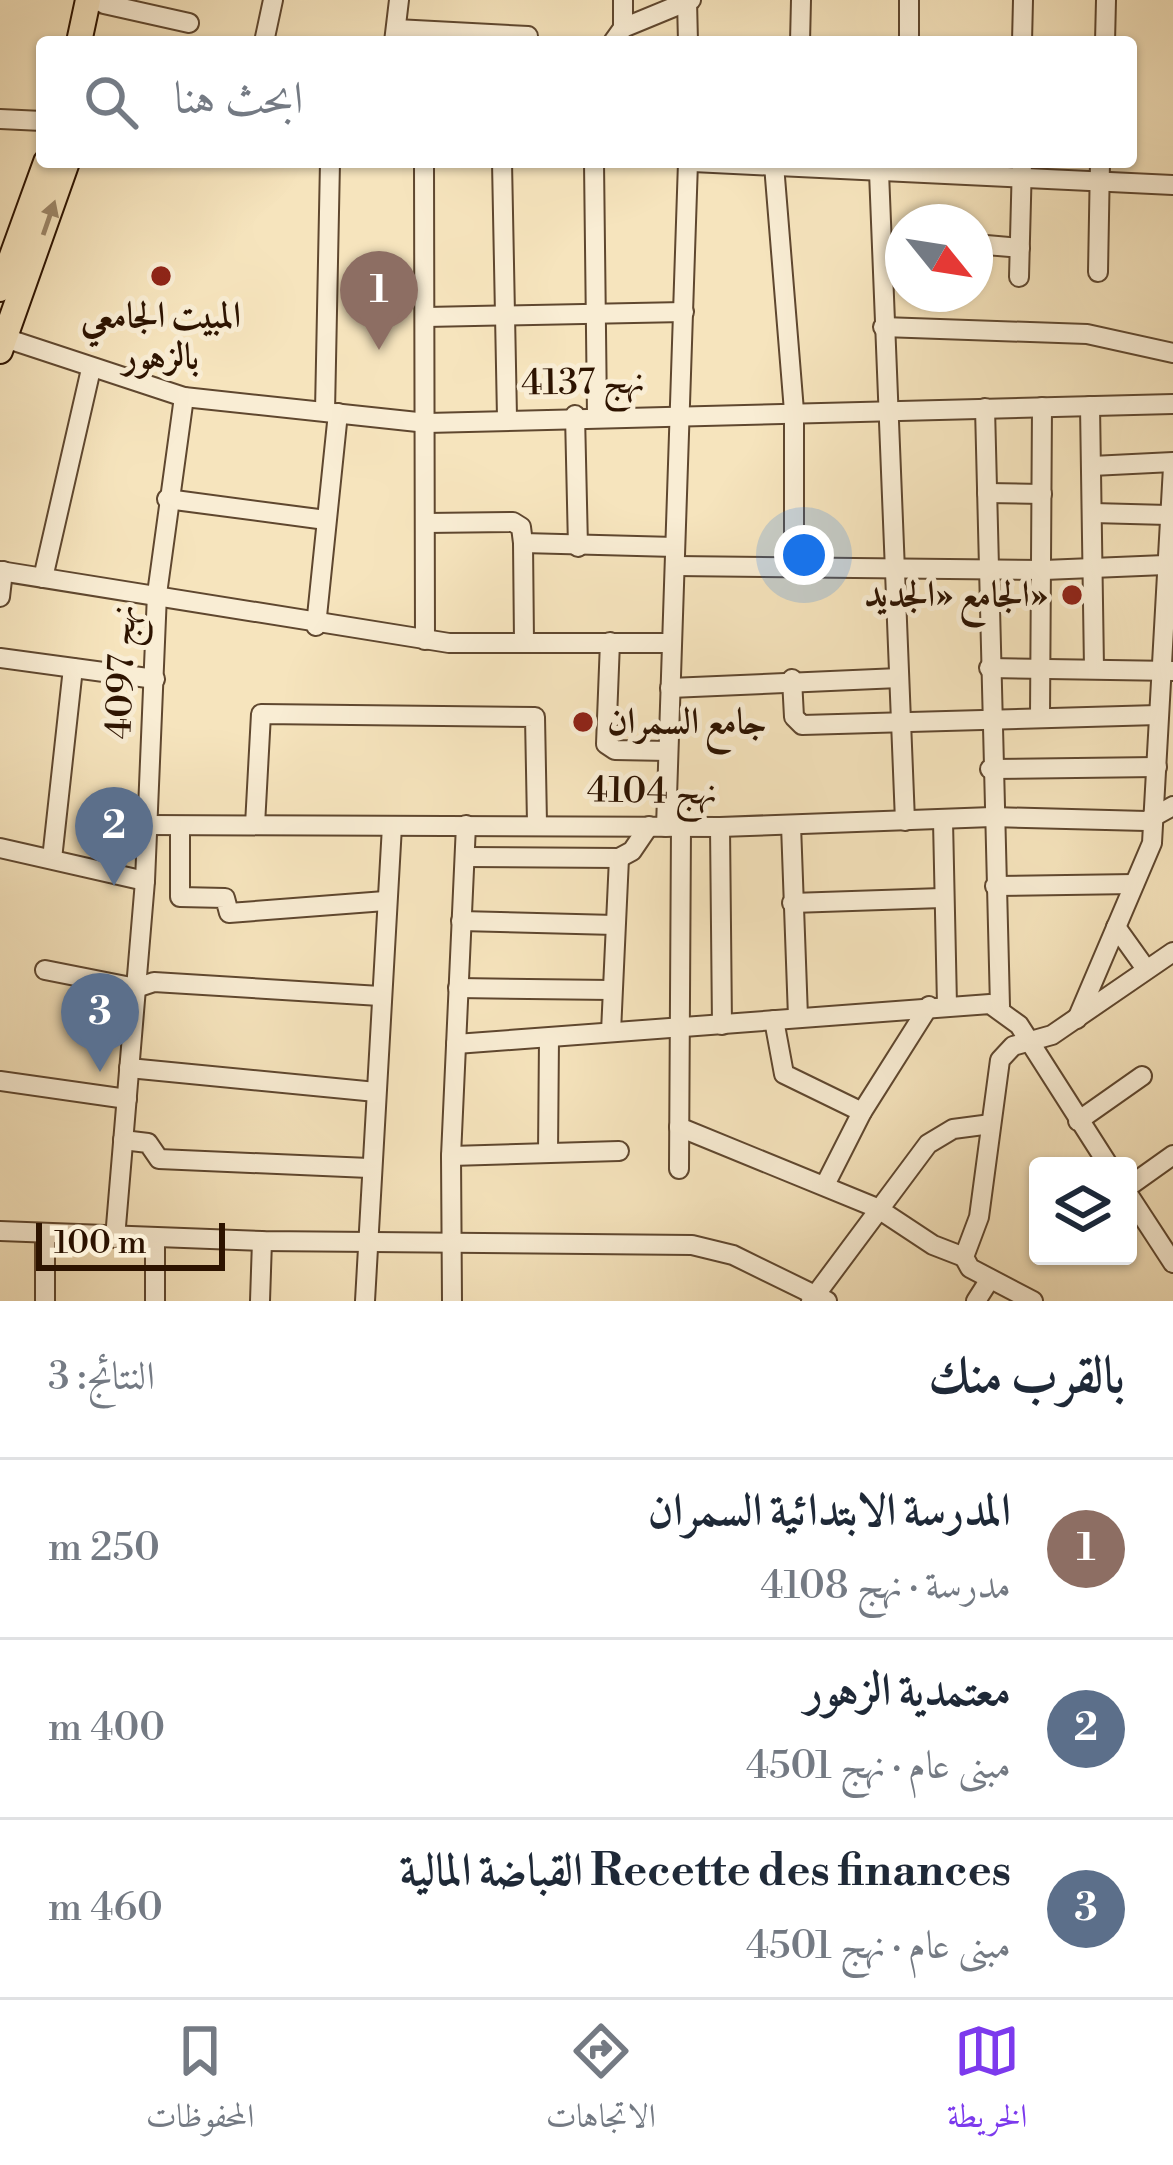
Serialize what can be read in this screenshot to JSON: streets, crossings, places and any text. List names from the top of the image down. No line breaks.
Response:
{"streets":{"street":["نهج 4137","نهج 4097","نهج 4104"]},"crossings":[["نهج 4137","نهج 4097"],["نهج 4097","نهج 4104"]],"places":["المبيت الجامعي بالزهور","الجامع «الجديد»","جامع السمران"],"scale_bar":"100 m","north":"bottom right","page":{"search":"ابحث هنا","pins":["1","2","3"],"scale":"100 m","heading":["بالقرب منك","النتائج: 3"],"list":[{"mark":"1","name":"المدرسة الابتدائية السمران","note":"مدرسة · نهج 4108","value":"250 m"},{"mark":"2","name":"معتمدية الزهور","note":"مبنى عام · نهج 4501","value":"400 m"},{"mark":"3","name":"Recette des finances القباضة المالية","note":"مبنى عام · نهج 4501","value":"460 m"}],"nav":["الخريطة","الاتجاهات","المحفوظات"]}}
